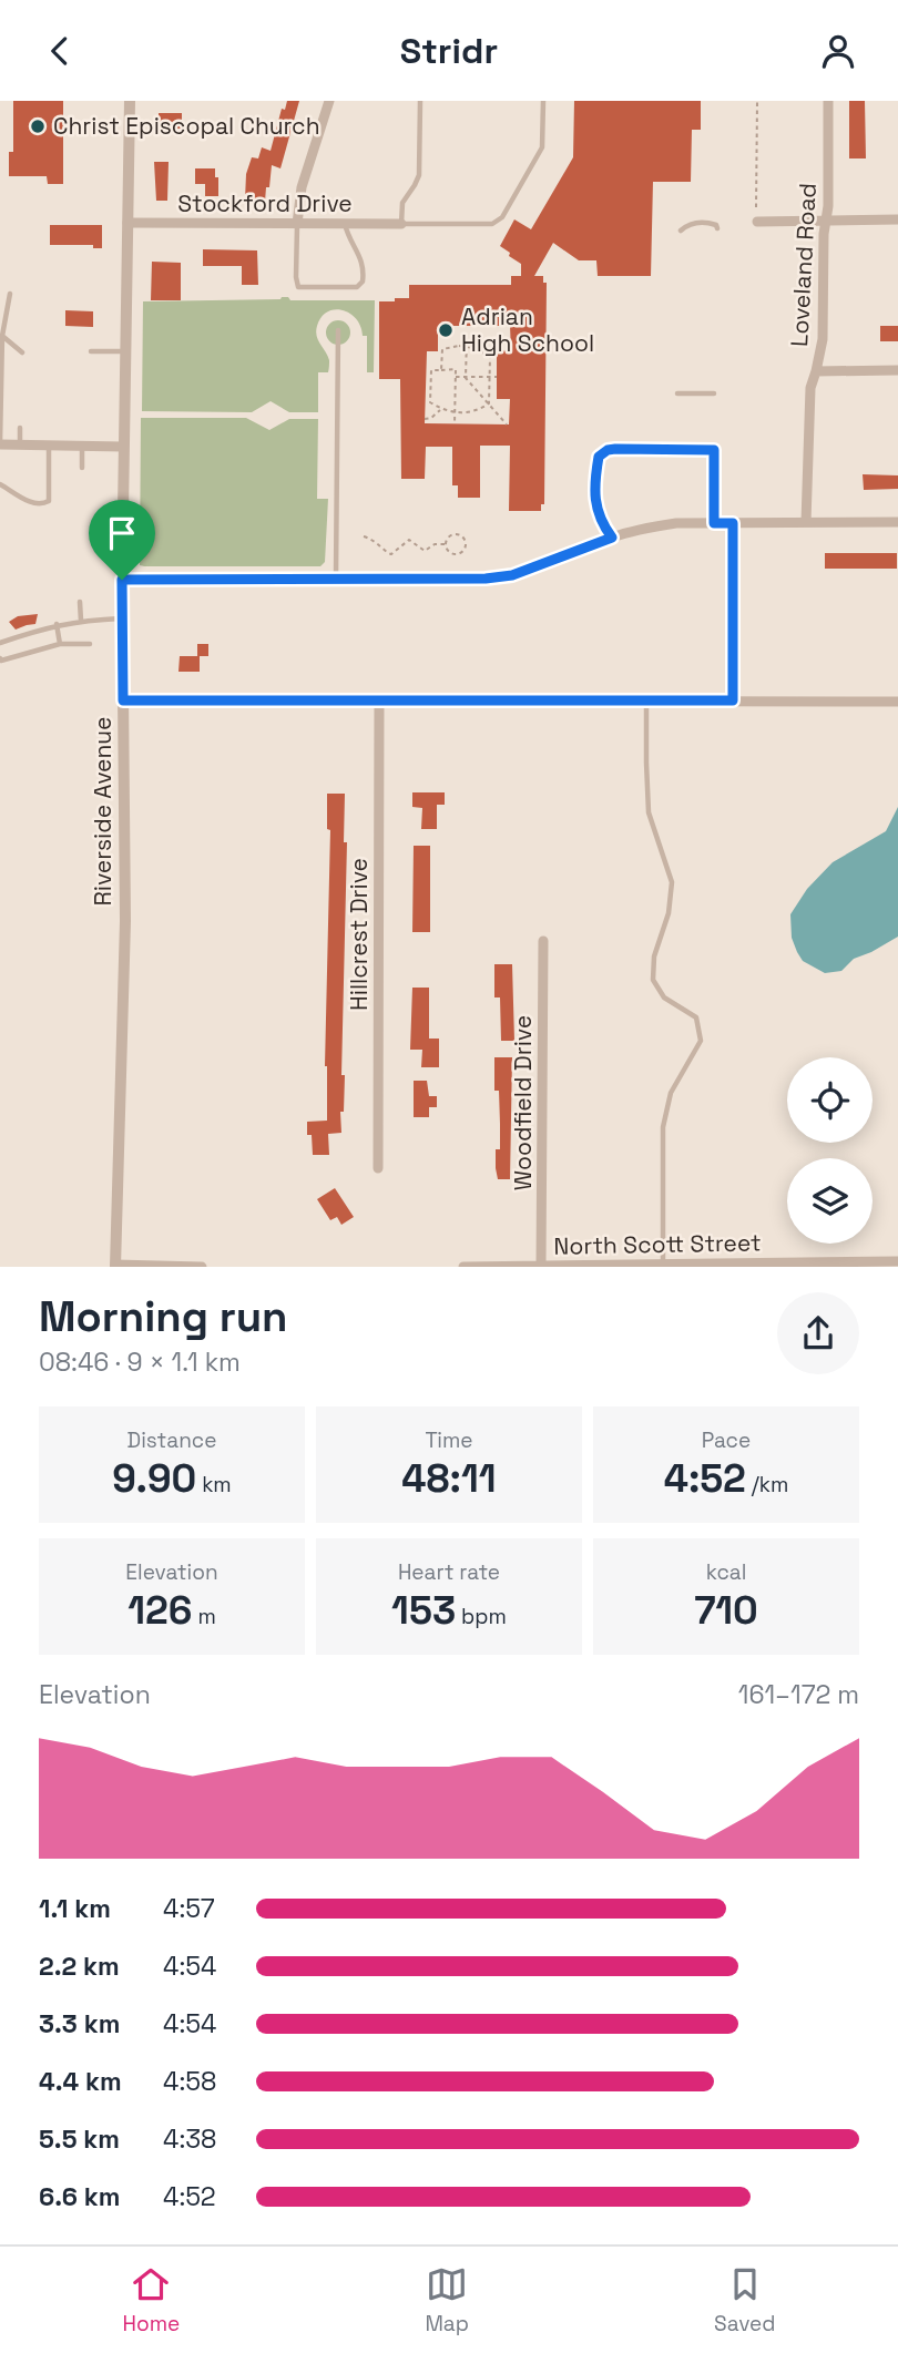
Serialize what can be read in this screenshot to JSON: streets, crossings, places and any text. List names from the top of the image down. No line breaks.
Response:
{"streets":{"street":["Stockford Drive","Loveland Road","Riverside Avenue","Hillcrest Drive","Woodfield Drive","North Scott Street"]},"crossings":[["Stockford Drive","Riverside Avenue"],["Woodfield Drive","North Scott Street"]],"places":["Christ Episcopal Church","Adrian High School"],"page":{"header":"Stridr","heading":["Morning run","08:46 · 9 × 1.1 km"],"stats":[["Distance","9.90 km"],["Time","48:11"],["Pace","4:52 /km"],["Elevation","126 m"],["Heart rate","153 bpm"],["kcal","710"]],"chart":["Elevation","161–172 m"],"list":[{"name":"1.1 km","note":"4:57"},{"name":"2.2 km","note":"4:54"},{"name":"3.3 km","note":"4:54"},{"name":"4.4 km","note":"4:58"},{"name":"5.5 km","note":"4:38"},{"name":"6.6 km","note":"4:52"}],"tabs":["Home","Map","Saved"]}}
